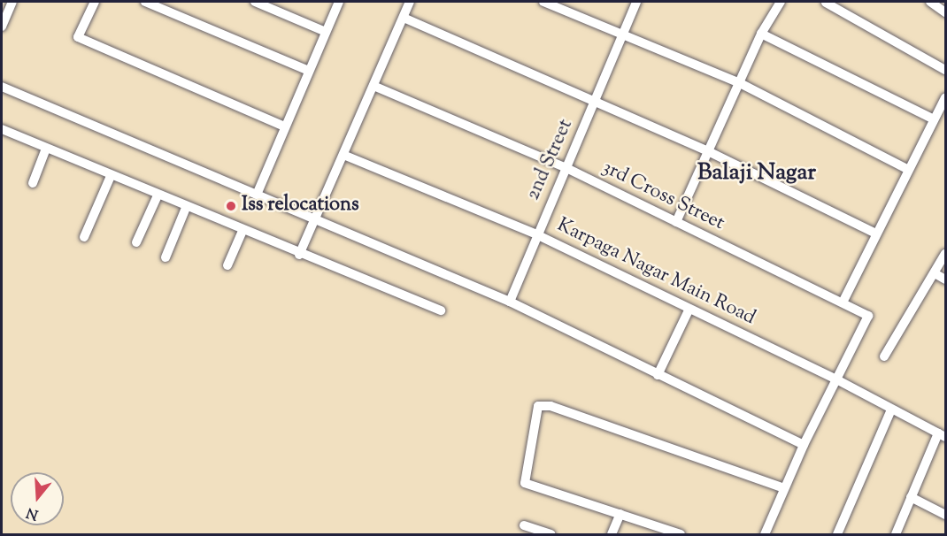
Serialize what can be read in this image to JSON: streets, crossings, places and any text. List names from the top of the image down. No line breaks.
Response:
{"streets":{"street":["2nd Street","3rd Cross Street","Karpaga Nagar Main Road"]},"crossings":[["2nd Street","3rd Cross Street"],["2nd Street","Karpaga Nagar Main Road"],["3rd Cross Street","Karpaga Nagar Main Road"]],"districts":["Balaji Nagar"],"places":["Iss relocations"],"north":"bottom"}
